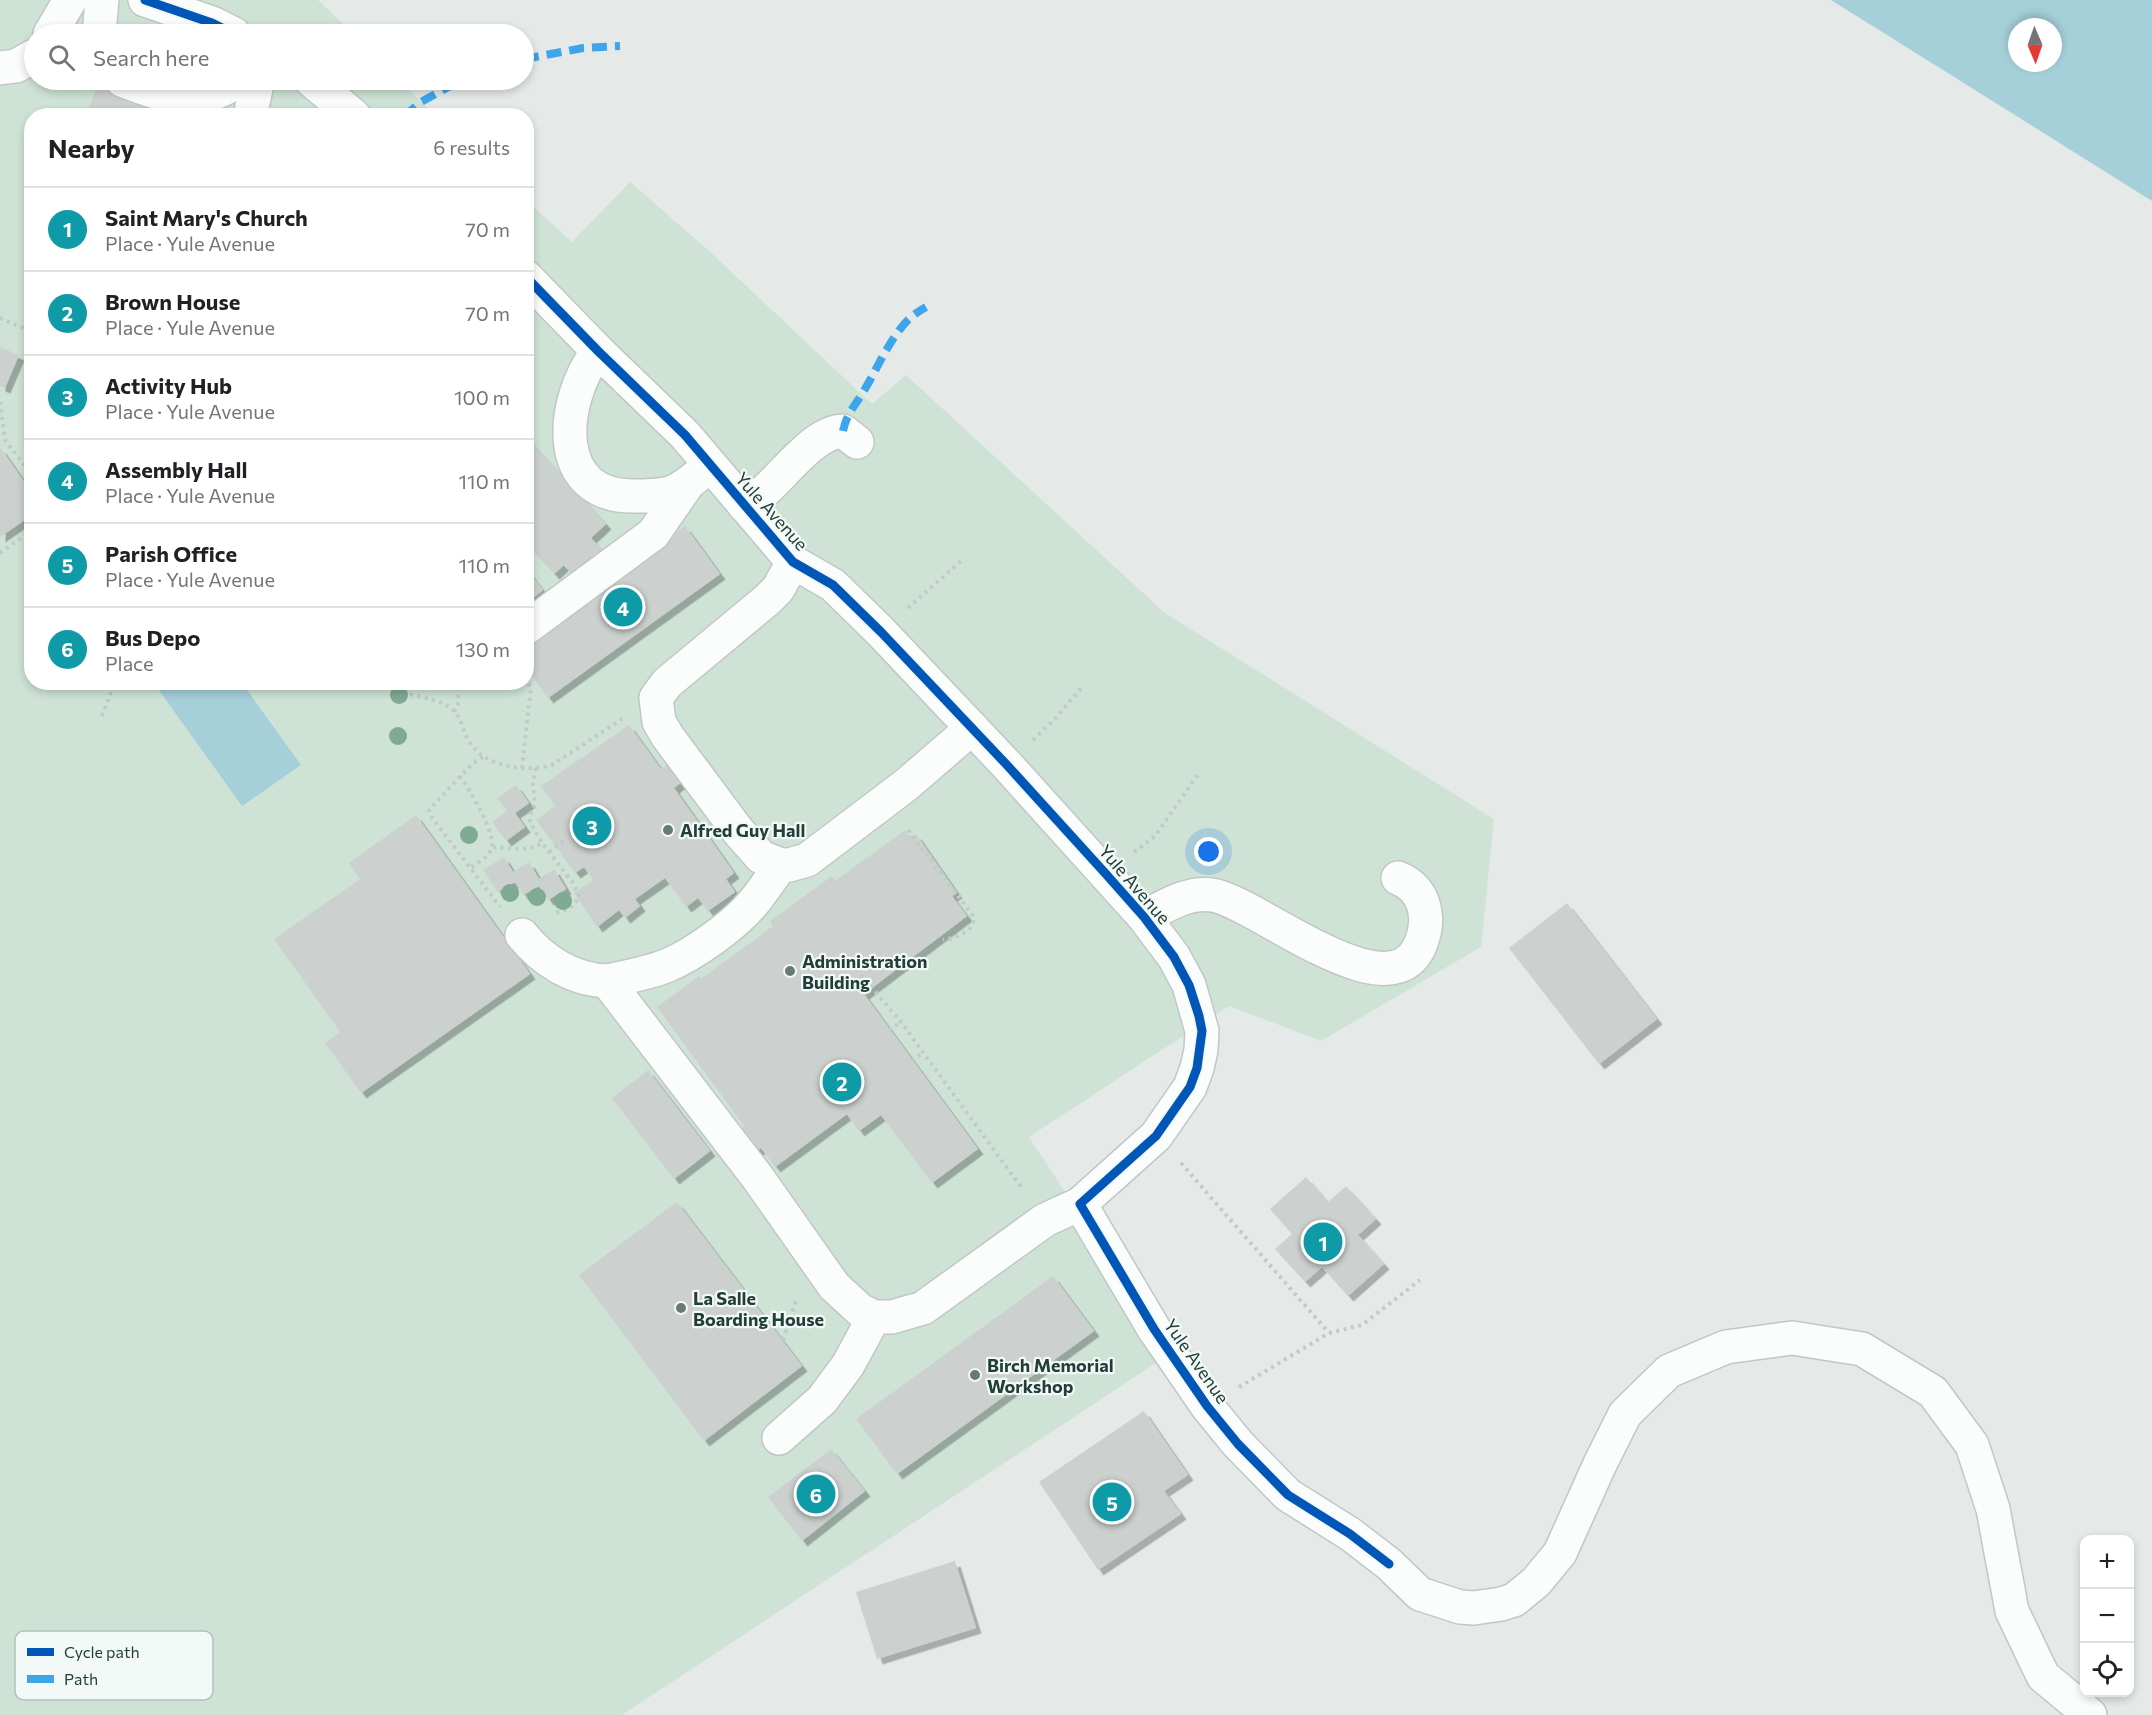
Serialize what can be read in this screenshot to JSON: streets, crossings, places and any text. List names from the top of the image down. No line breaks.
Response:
{"streets":{"street":["Yule Avenue"]},"places":["Alfred Guy Hall","Administration Building","La Salle Boarding House","Birch Memorial Workshop"],"legend":["Cycle path","Path"],"north":"bottom","page":{"search":"Search here","heading":["Nearby","6 results"],"list":[{"mark":"1","name":"Saint Mary's Church","note":"Place · Yule Avenue","value":"70 m"},{"mark":"2","name":"Brown House","note":"Place · Yule Avenue","value":"70 m"},{"mark":"3","name":"Activity Hub","note":"Place · Yule Avenue","value":"100 m"},{"mark":"4","name":"Assembly Hall","note":"Place · Yule Avenue","value":"110 m"},{"mark":"5","name":"Parish Office","note":"Place · Yule Avenue","value":"110 m"},{"mark":"6","name":"Bus Depo","note":"Place","value":"130 m"}],"pins":["4","3","2","1","6","5"],"map_buttons":["+","−"]}}
